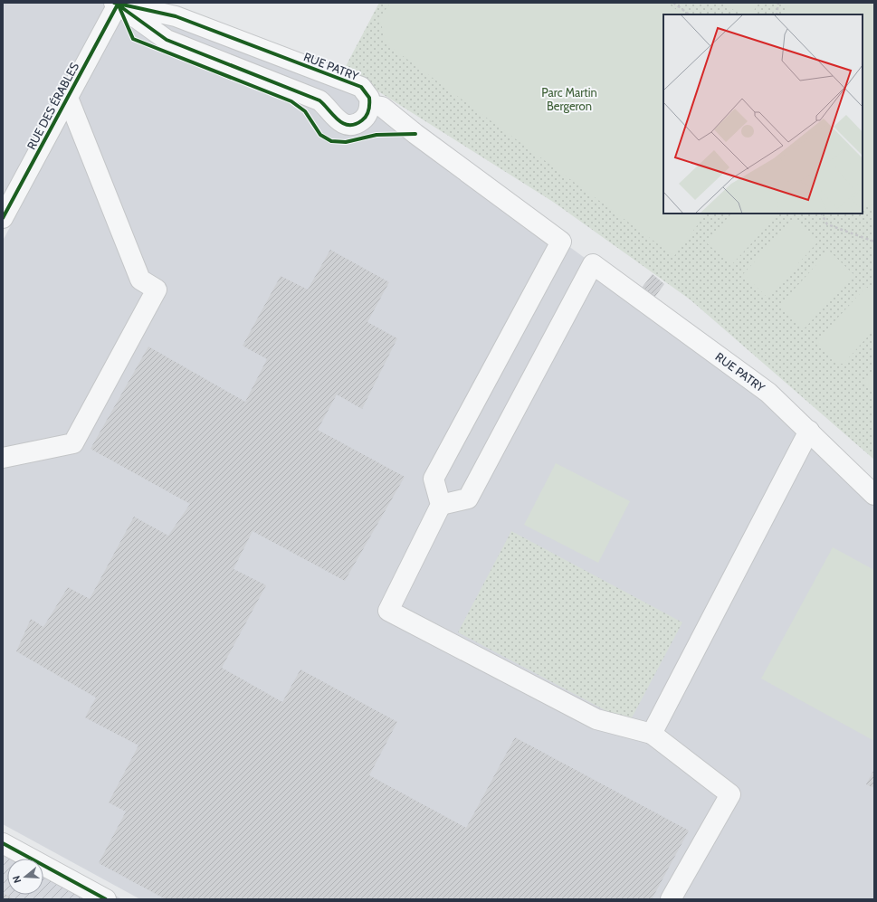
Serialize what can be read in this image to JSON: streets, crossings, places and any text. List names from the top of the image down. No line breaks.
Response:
{"streets":{"street":["RUE PATRY","RUE DES ÉRABLES"]},"crossings":[["RUE PATRY","RUE DES ÉRABLES"]],"parks":["Parc Martin Bergeron"],"north":"left"}
